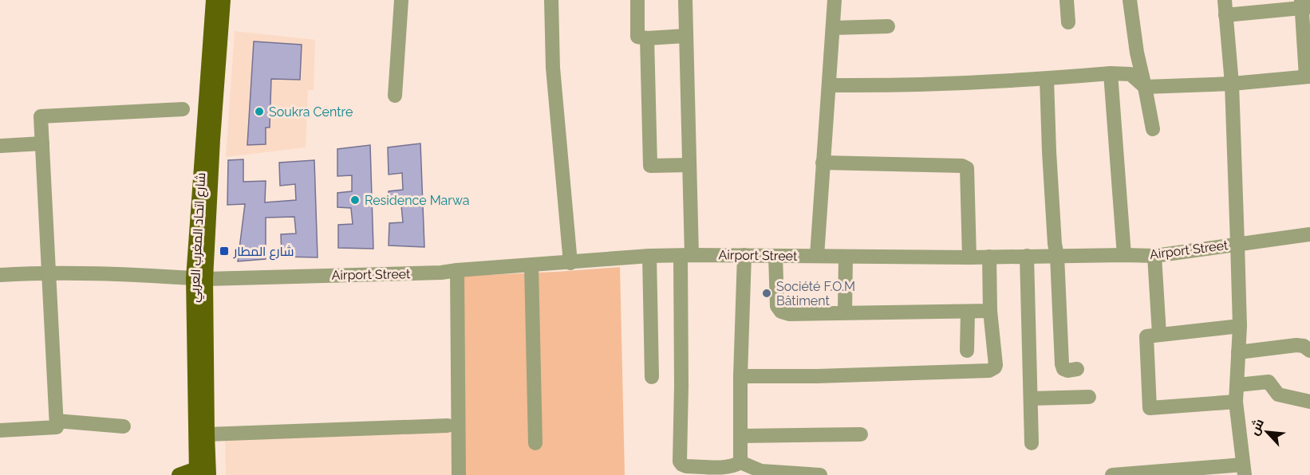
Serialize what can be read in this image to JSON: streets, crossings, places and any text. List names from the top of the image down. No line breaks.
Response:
{"streets":{"main road":["شارع اتحاد المغرب العربي"],"street":["Airport Street"]},"crossings":[["شارع اتحاد المغرب العربي","Airport Street"]],"places":{"other":["Soukra Centre","Residence Marwa","Société F.O.M Bâtiment"],"transit":["شارع المطار"]},"north":"top left"}
